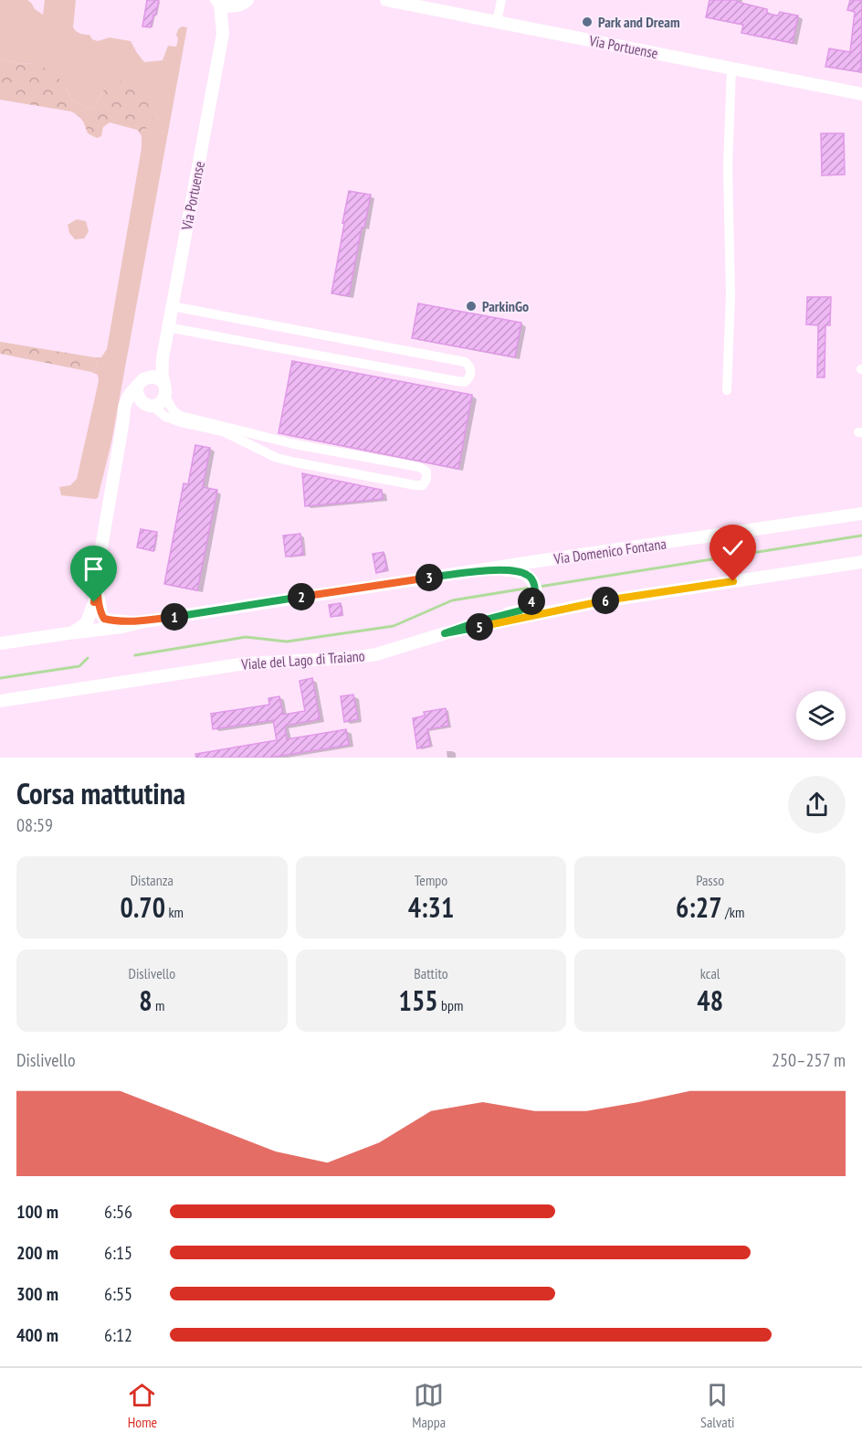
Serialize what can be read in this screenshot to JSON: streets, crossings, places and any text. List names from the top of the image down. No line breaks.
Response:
{"streets":{"street":["Via Portuense","Via Domenico Fontana","Viale del Lago di Traiano"]},"places":["Park and Dream","ParkinGo"],"page":{"pins":["3","2","6","4","1","5"],"heading":["Corsa mattutina","08:59"],"stats":[["Distanza","0.70 km"],["Tempo","4:31"],["Passo","6:27 /km"],["Dislivello","8 m"],["Battito","155 bpm"],["kcal","48"]],"chart":["Dislivello","250–257 m"],"list":[{"name":"100 m","note":"6:56"},{"name":"200 m","note":"6:15"},{"name":"300 m","note":"6:55"},{"name":"400 m","note":"6:12"}],"tabs":["Home","Mappa","Salvati"]}}
